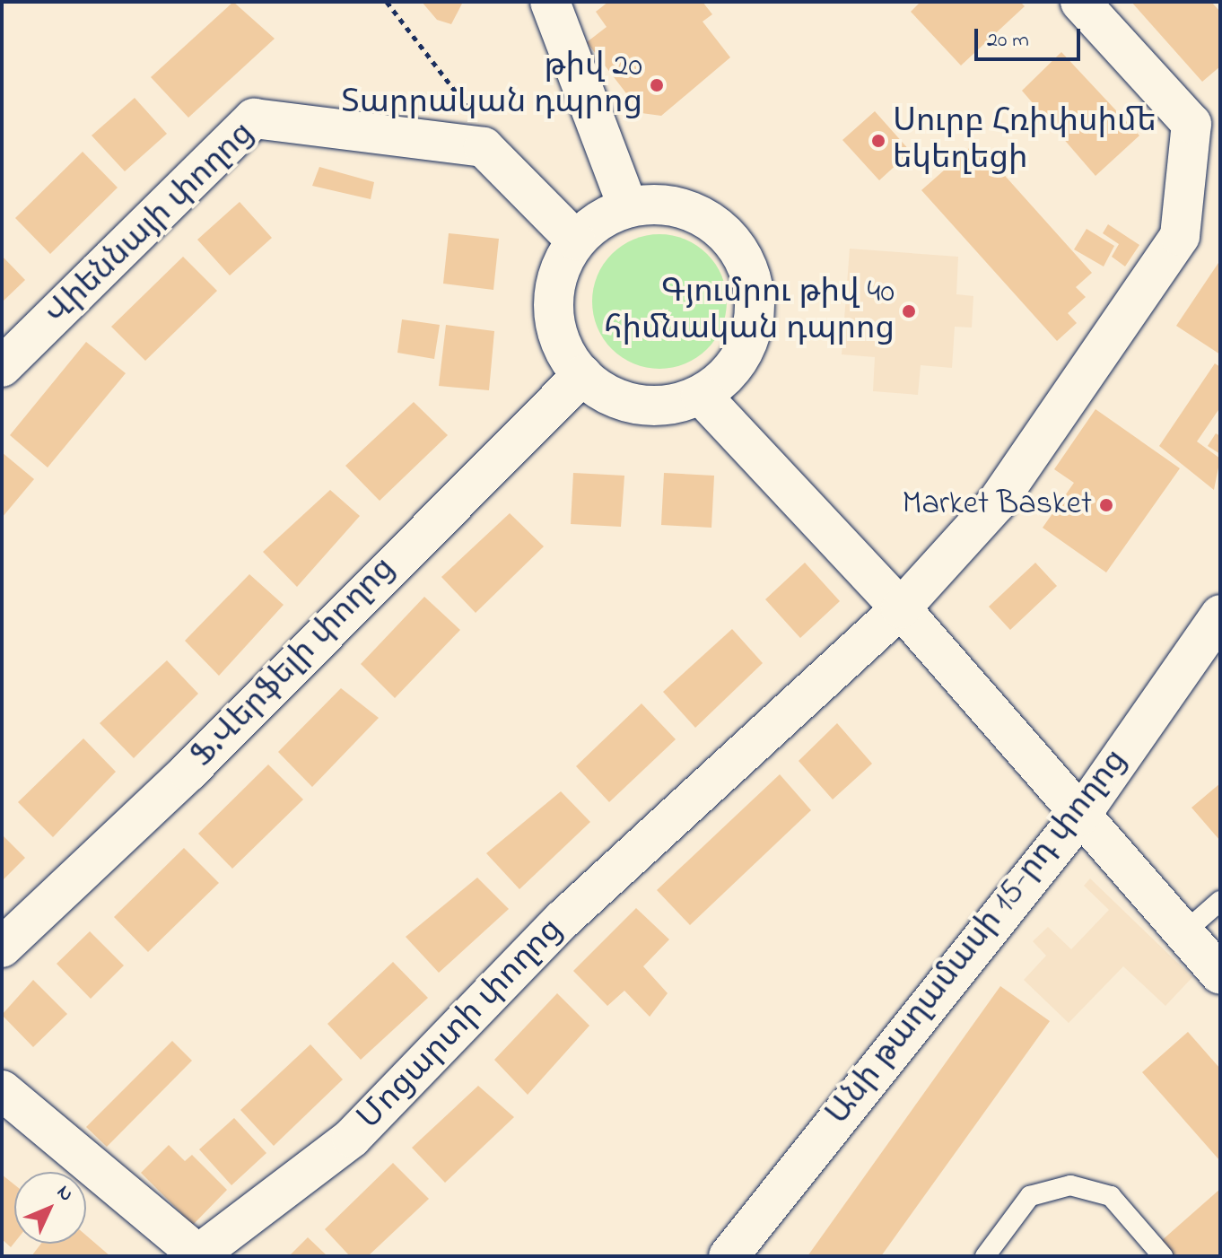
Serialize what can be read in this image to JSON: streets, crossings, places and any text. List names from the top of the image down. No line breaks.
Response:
{"streets":{"street":["Վիեննայի փողոց","Ֆ.Վերֆելի փողոց","Անի թաղամասի 15-րդ փողոց","Մոցարտի փողոց"]},"places":["թիվ 20 Տարրական դպրոց","Սուրբ Հռիփսիմե եկեղեցի","Գյումրու թիվ 40 հիմնական դպրոց","Market Basket"],"scale_bar":"20 m","north":"top right"}
